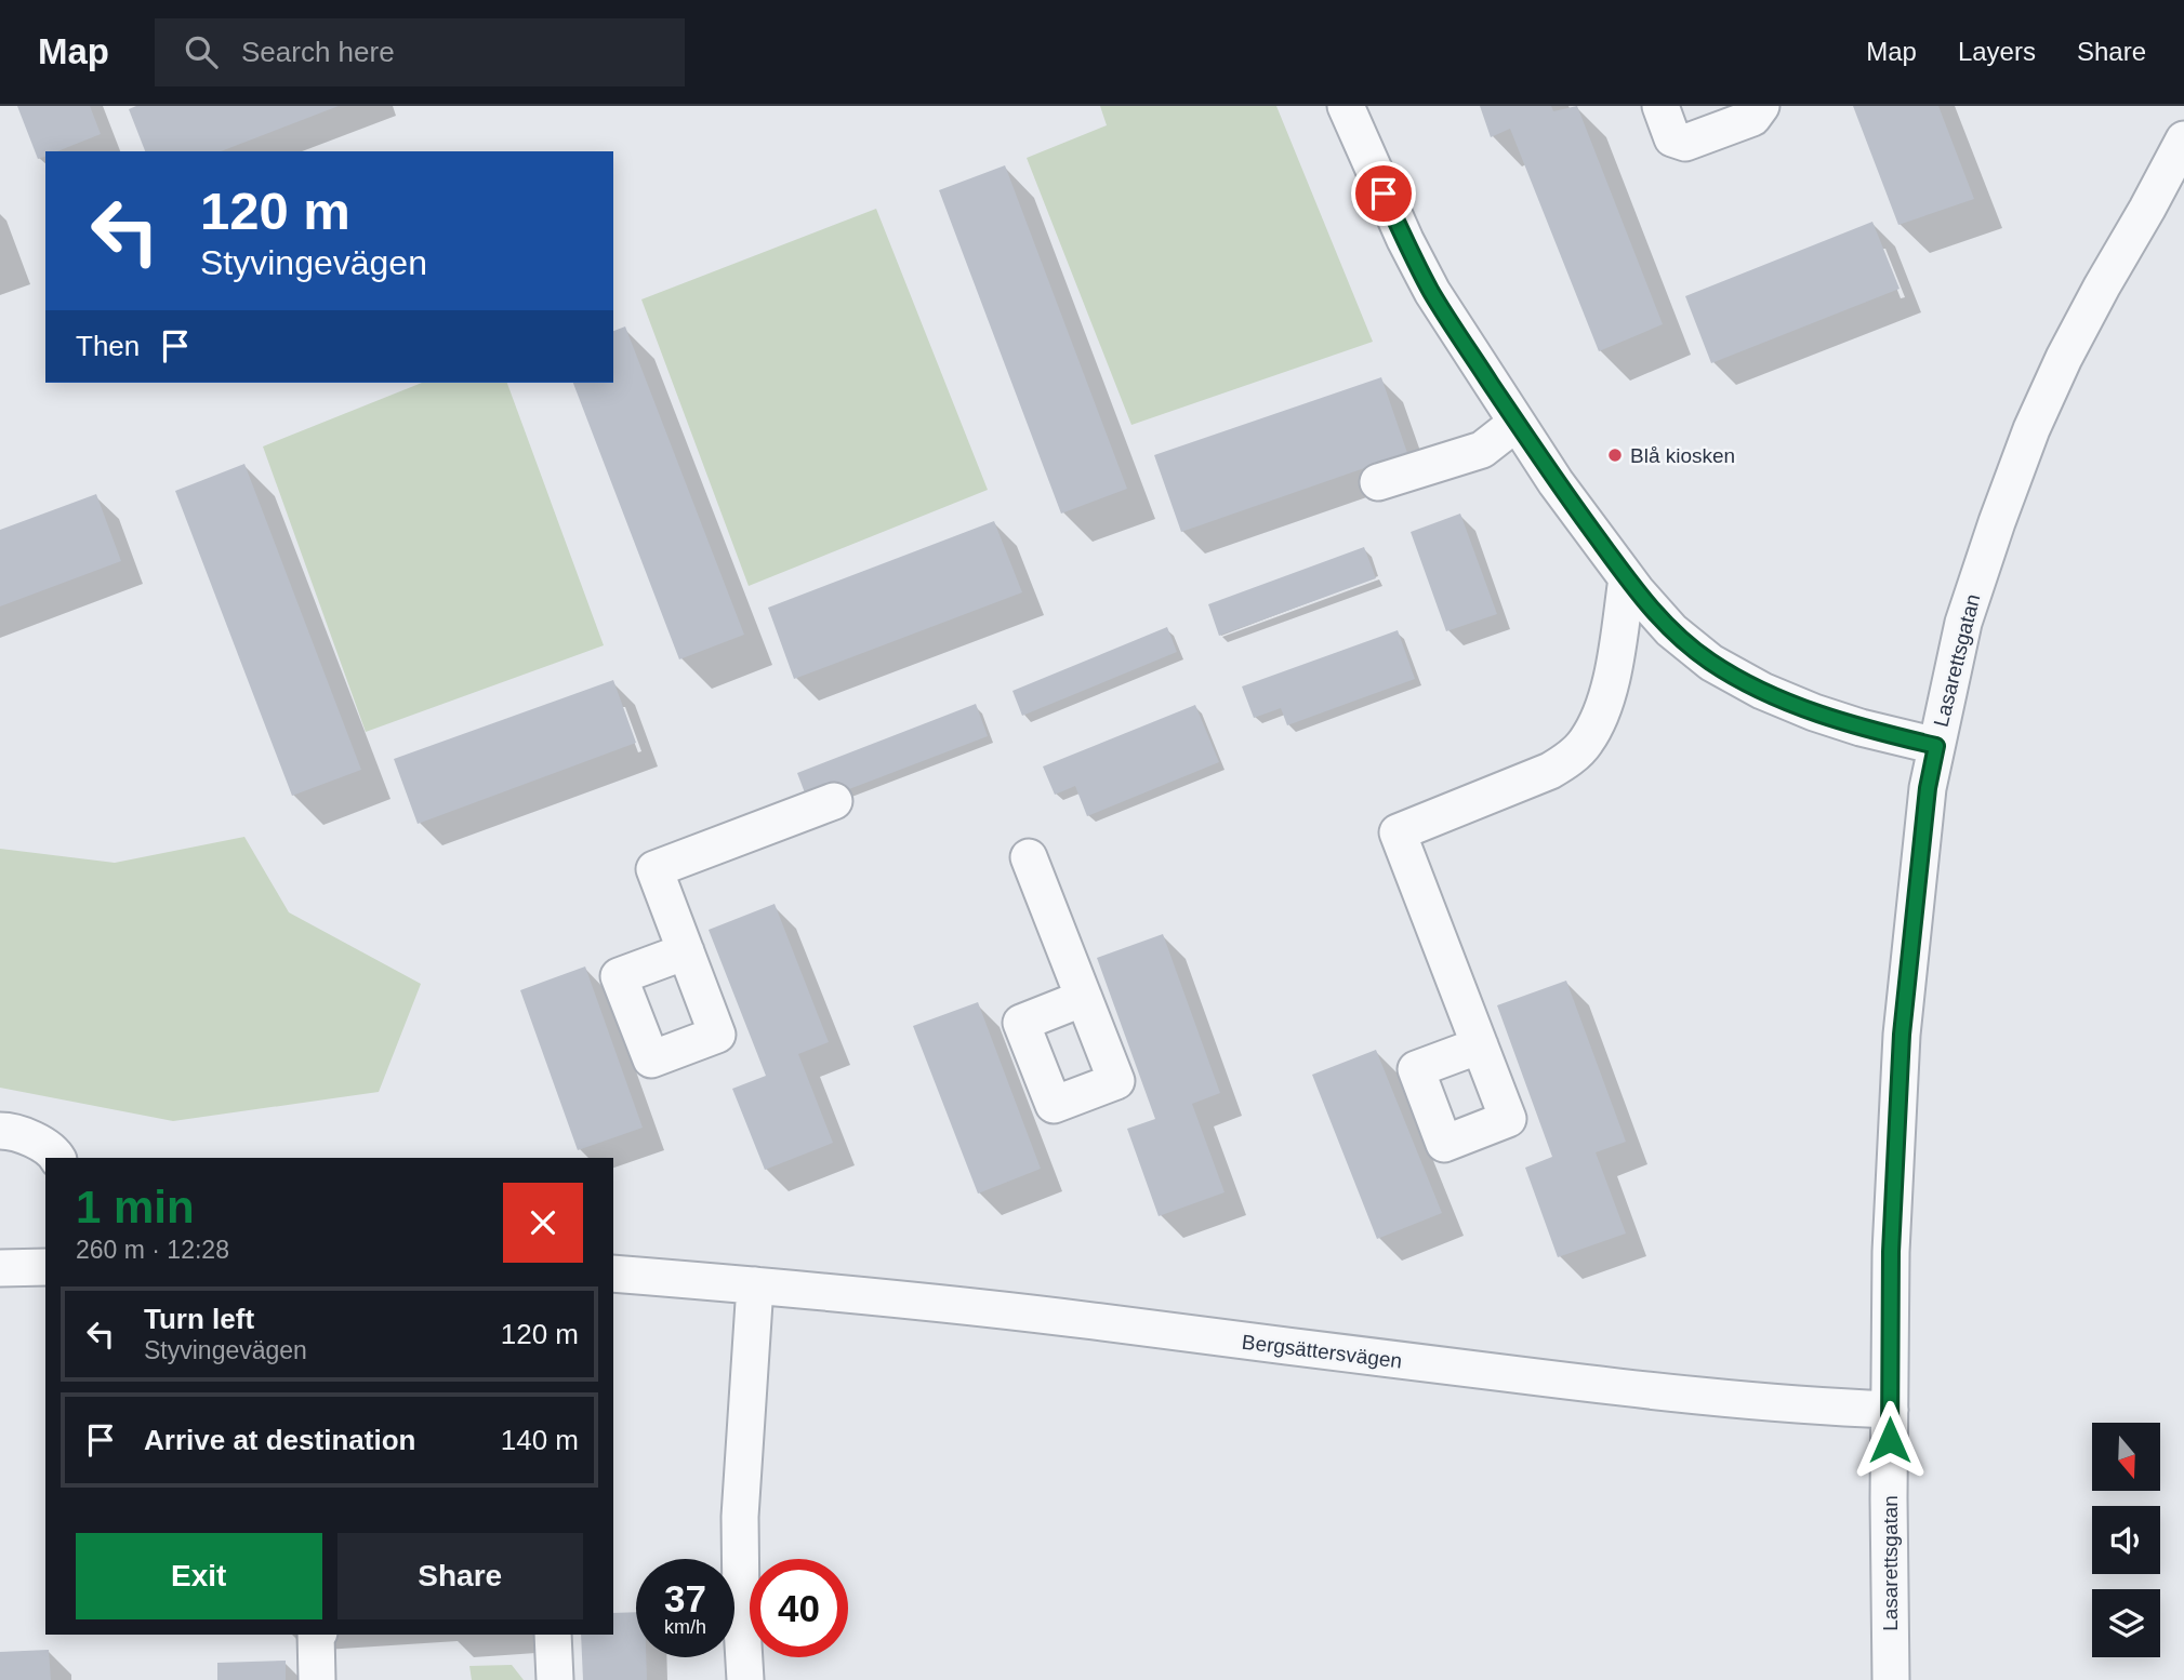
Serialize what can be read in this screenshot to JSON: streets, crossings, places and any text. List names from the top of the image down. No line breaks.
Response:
{"streets":{"street":["Lasarettsgatan","Bergsättersvägen"]},"crossings":[["Lasarettsgatan","Bergsättersvägen"]],"places":["Blå kiosken"],"north":"bottom","page":{"header":"Map","search":"Search here","nav":["Map","Layers","Share"],"turn":["120 m","Styvingevägen"],"then":"Then","heading":["1 min","260 m · 12:28"],"list":[{"name":"Turn left","note":"Styvingevägen","value":"120 m"},{"name":"Arrive at destination","value":"140 m"}],"buttons":["Exit","Share"],"speed":"37 km/h","limit":"40"}}
